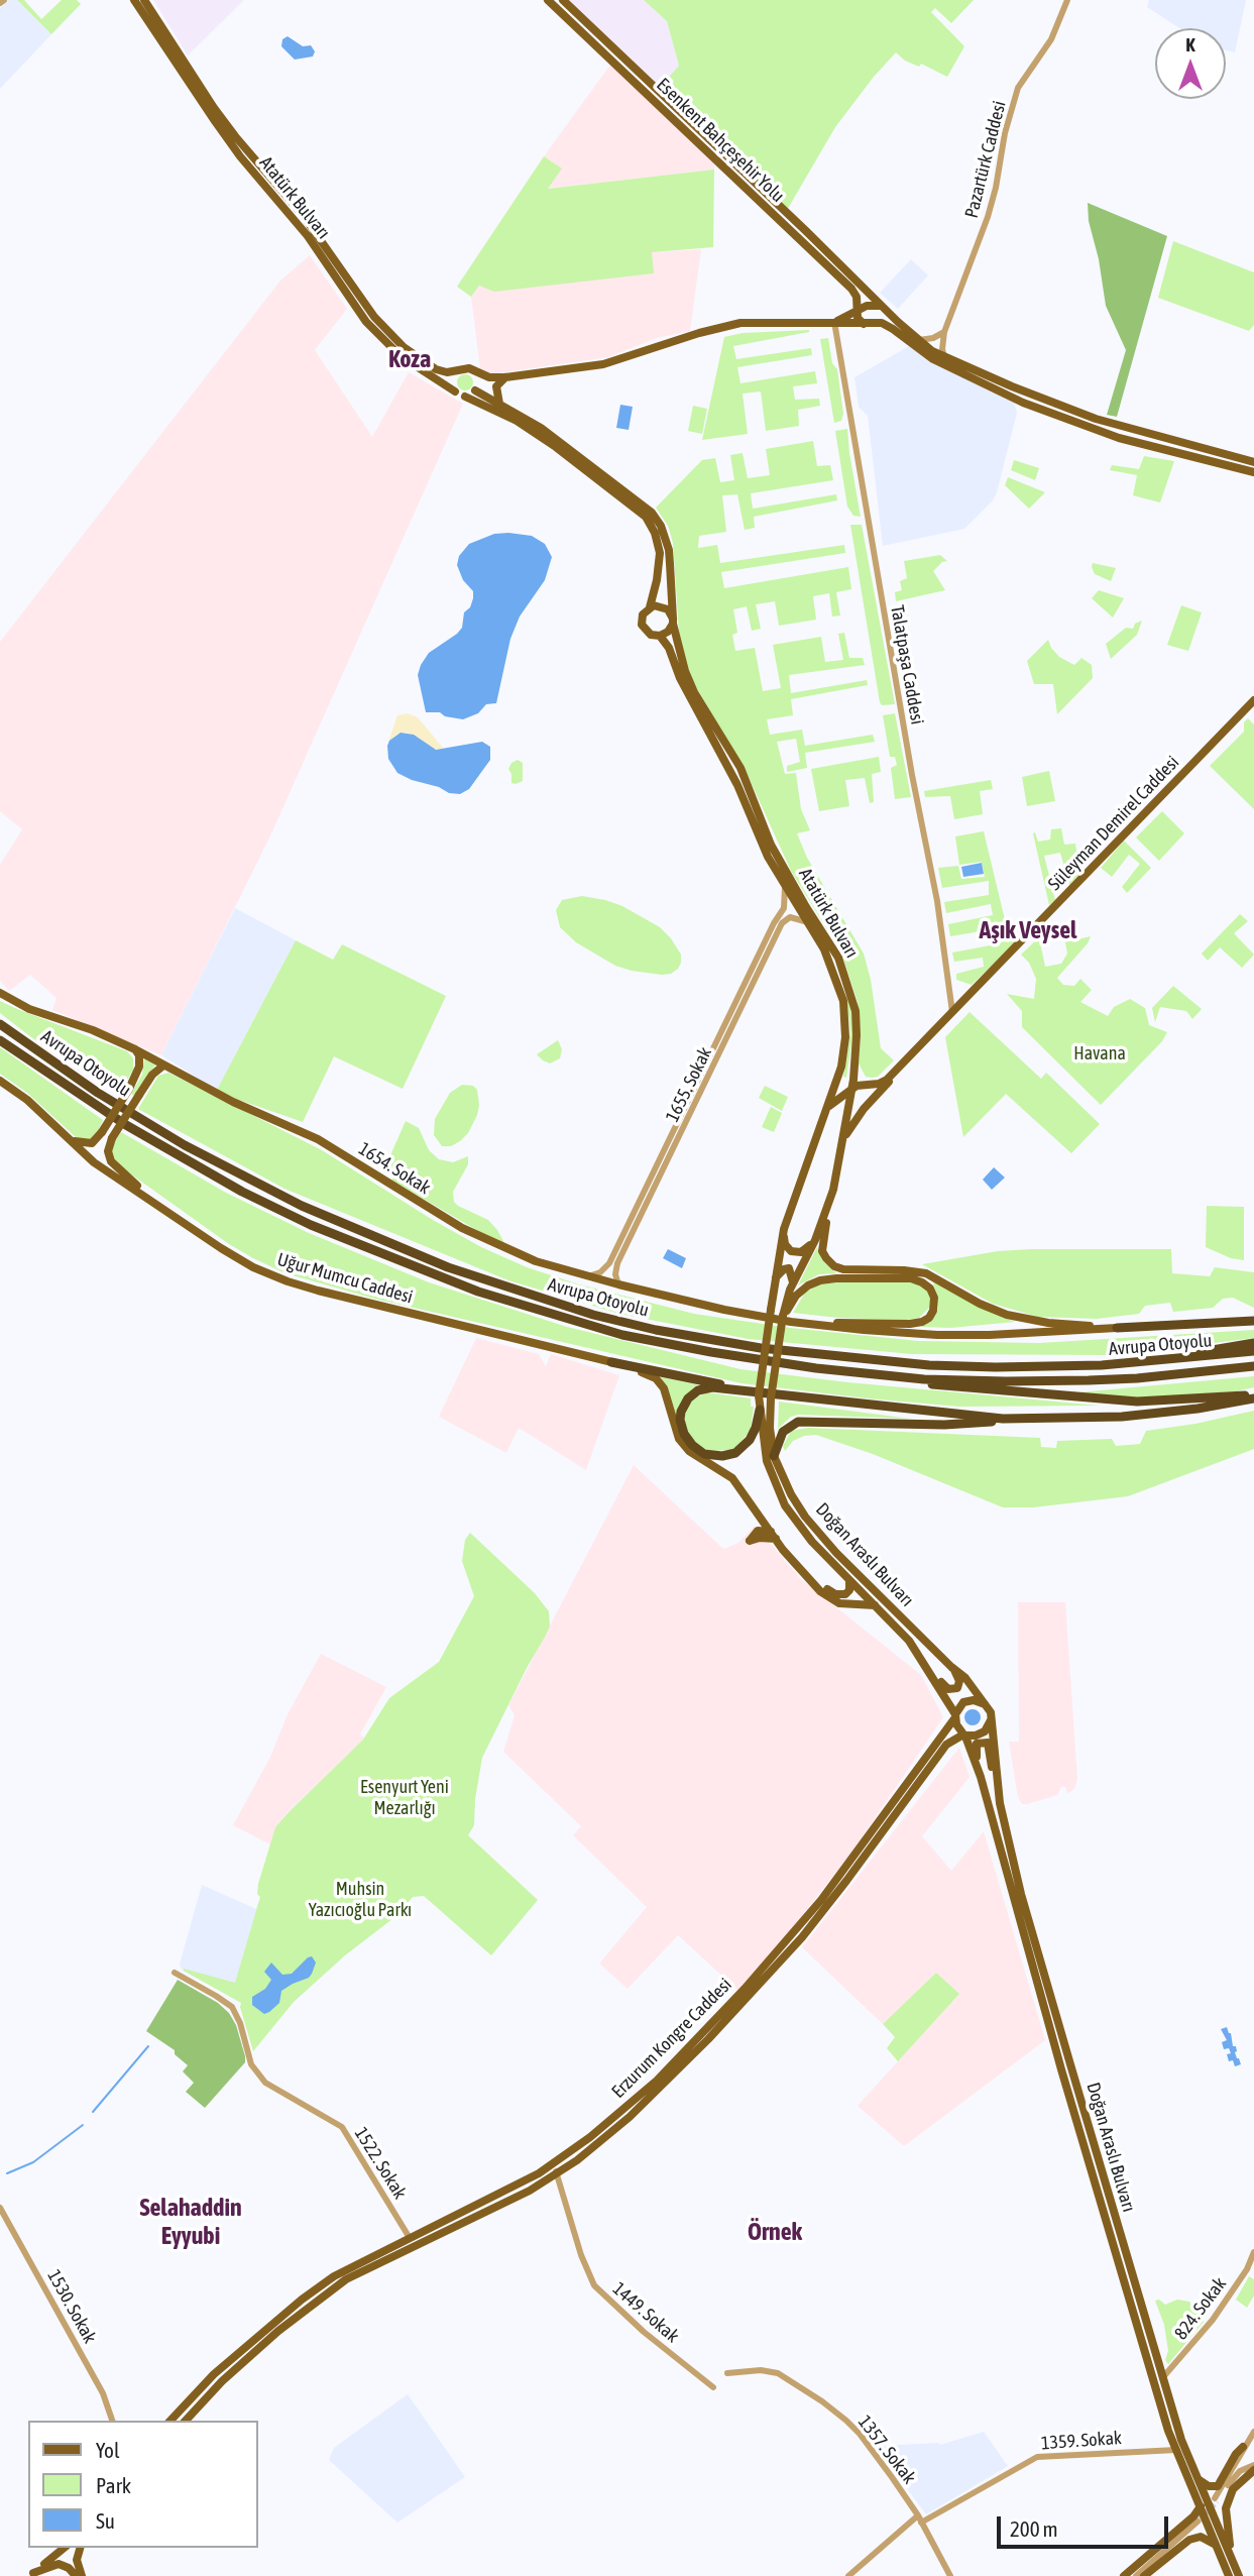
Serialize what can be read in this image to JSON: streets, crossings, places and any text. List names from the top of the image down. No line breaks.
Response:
{"streets":{"highway":["Avrupa Otoyolu"],"main road":["Esenkent Bahçeşehir Yolu","Atatürk Bulvarı","Süleyman Demirel Caddesi","1654. Sokak","Uğur Mumcu Caddesi","Doğan Araslı Bulvarı","Erzurum Kongre Caddesi"],"street":["Pazartürk Caddesi","Talatpaşa Caddesi","1655. Sokak","1522. Sokak","1530. Sokak","824. Sokak","1449. Sokak","1359. Sokak","1357. Sokak"]},"crossings":[["Esenkent Bahçeşehir Yolu","Pazartürk Caddesi"],["Atatürk Bulvarı","Süleyman Demirel Caddesi"],["Atatürk Bulvarı","1655. Sokak"],["Atatürk Bulvarı","1654. Sokak"],["Atatürk Bulvarı","Doğan Araslı Bulvarı"],["Talatpaşa Caddesi","Süleyman Demirel Caddesi"],["1655. Sokak","1654. Sokak"],["Doğan Araslı Bulvarı","Erzurum Kongre Caddesi"],["Doğan Araslı Bulvarı","824. Sokak"],["Doğan Araslı Bulvarı","1359. Sokak"],["Erzurum Kongre Caddesi","1522. Sokak"],["Erzurum Kongre Caddesi","1449. Sokak"],["1359. Sokak","1357. Sokak"]],"districts":["Koza","Aşık Veysel","Selahaddin Eyyubi","Örnek"],"parks":["Havana","Esenyurt Yeni Mezarlığı","Muhsin Yazıcıoğlu Parkı"],"legend":["Yol","Park","Su"],"scale_bar":"200 m","north":"top"}
